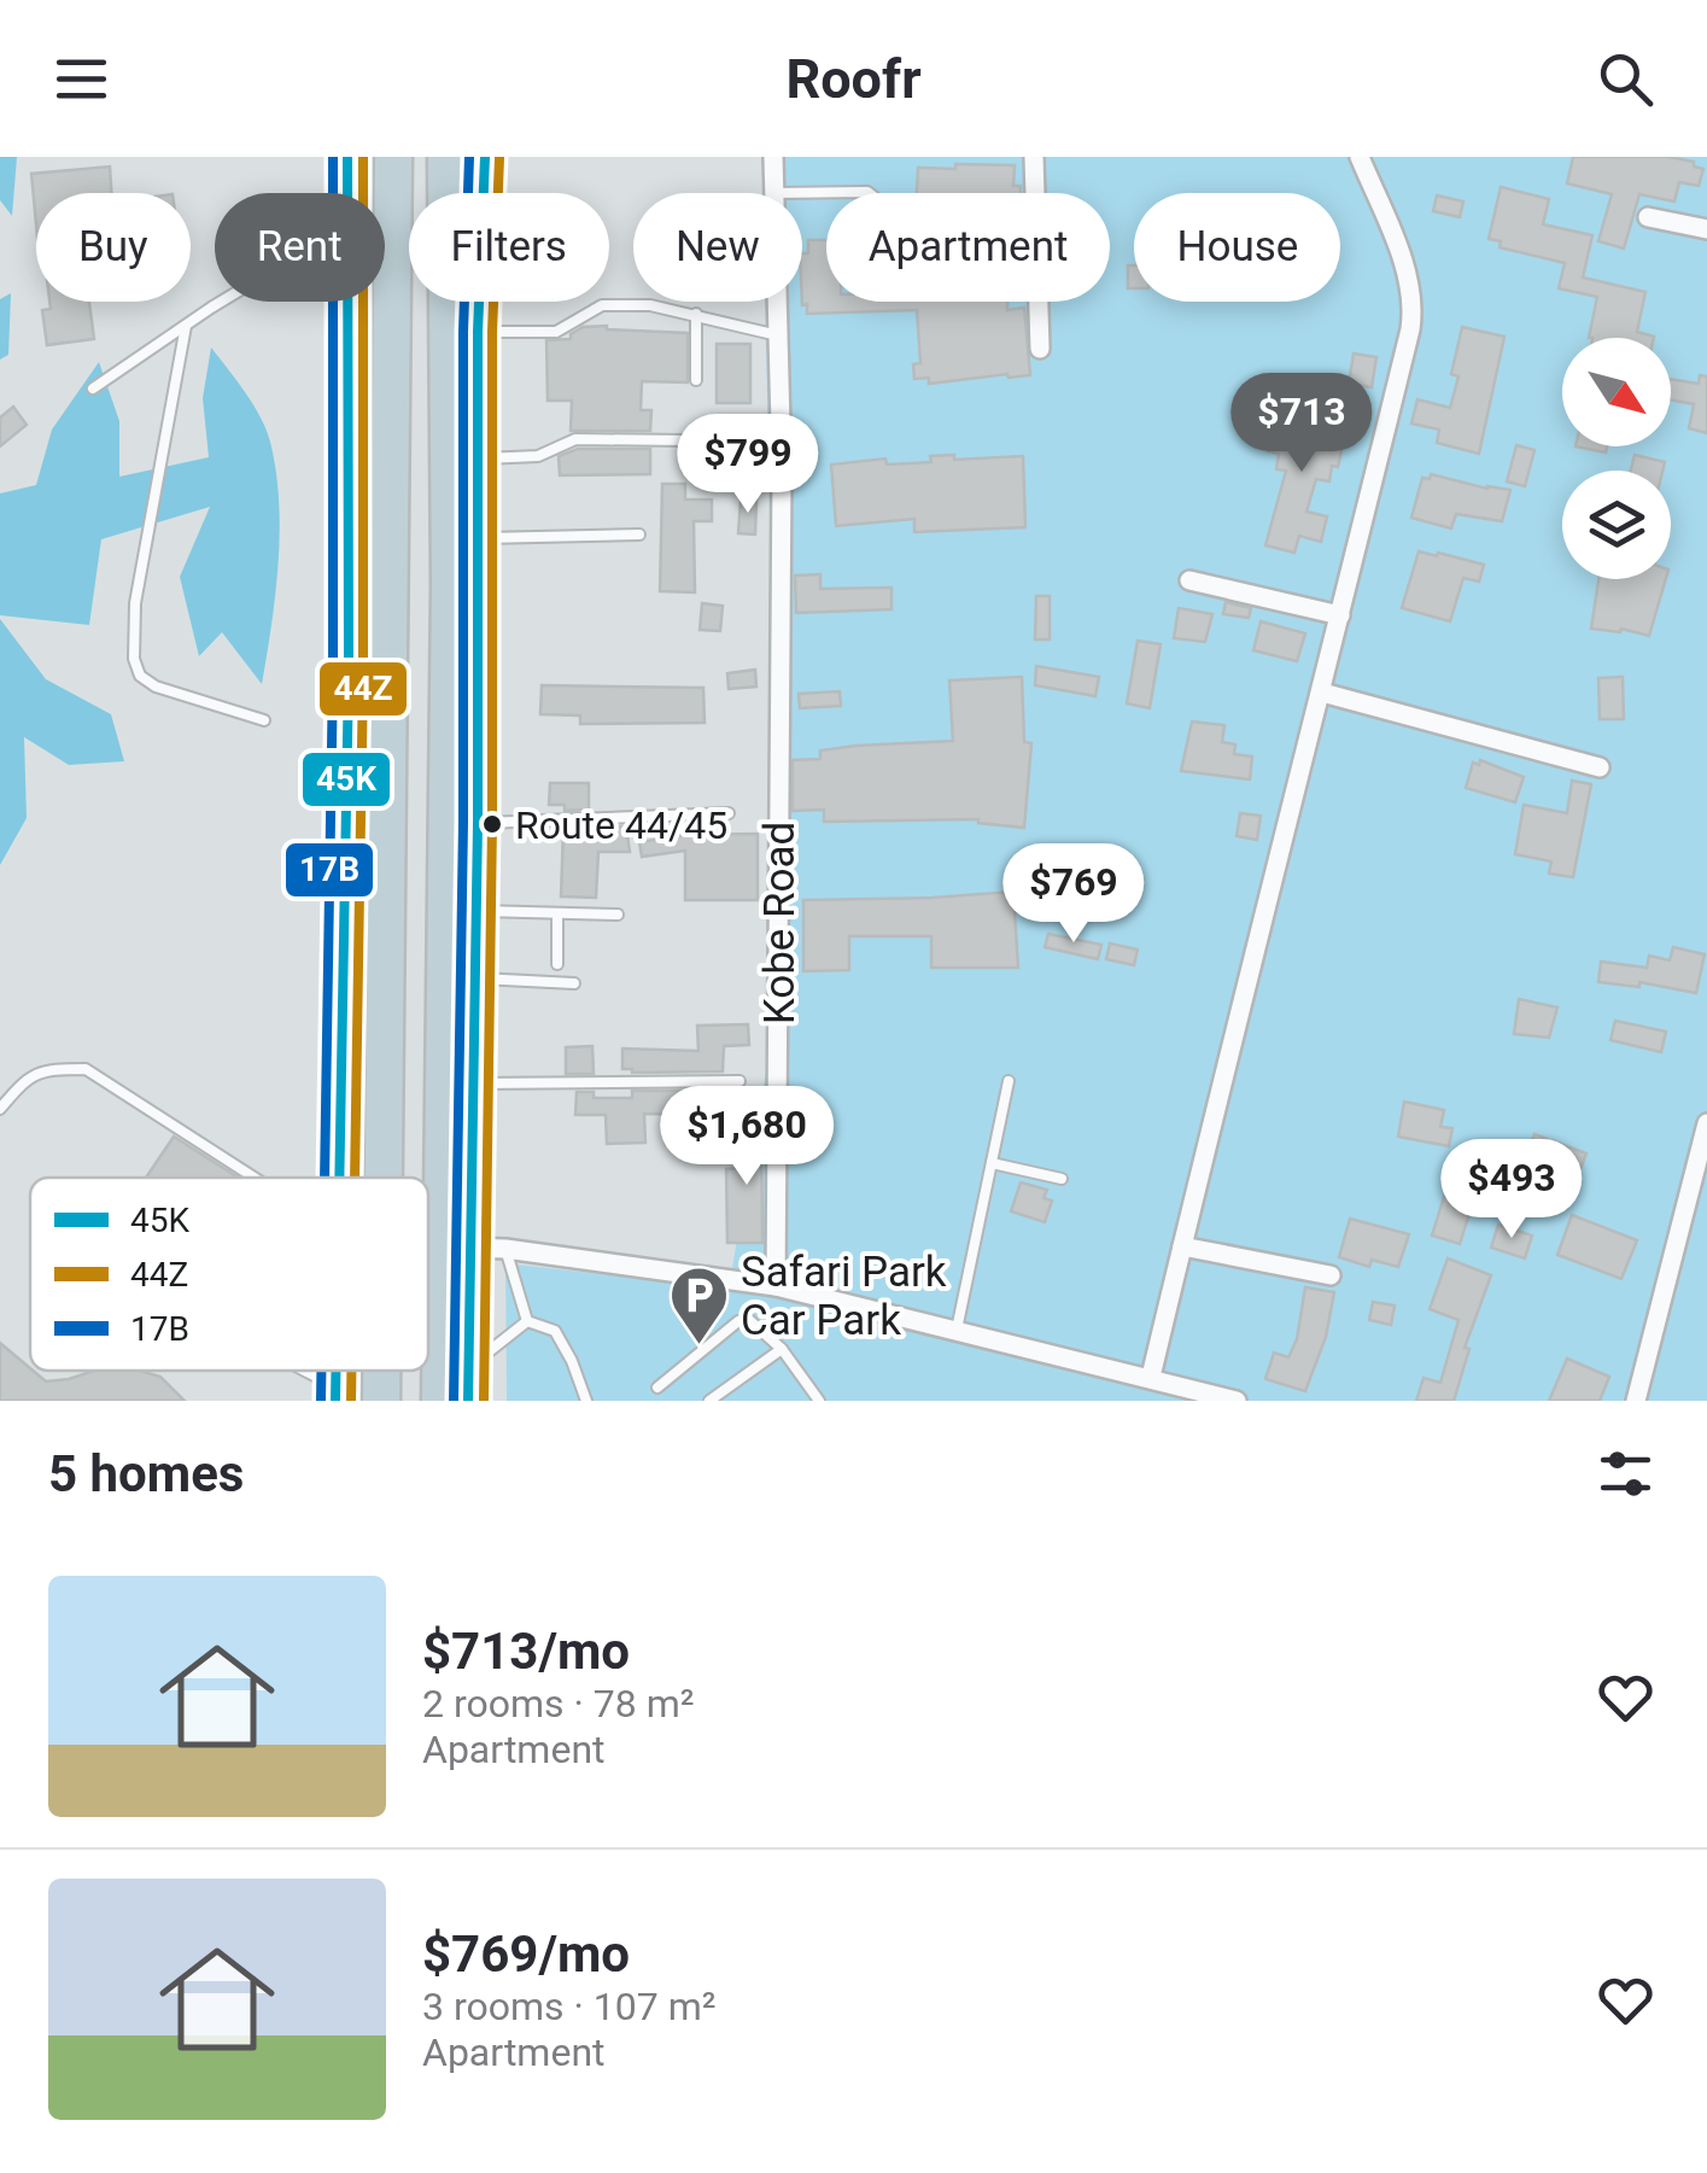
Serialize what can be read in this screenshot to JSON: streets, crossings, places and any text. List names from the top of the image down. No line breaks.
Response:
{"streets":{"street":["Kobe Road"]},"places":{"other":["Route 44/45"],"parking":["Safari Park Car Park"]},"lines":["transit line 45K","transit line 44Z","transit line 17B"],"legend":["45K","44Z","17B"],"north":"bottom right","page":{"header":"Roofr","chip":["Buy","Rent","Filters","New","Apartment","House"],"price":["$713","$799","$769","$1,680","$493"],"heading":"5 homes","list":[{"name":"$713/mo","note":"2 rooms · 78 m² · Apartment"},{"name":"$769/mo","note":"3 rooms · 107 m² · Apartment"}]}}
